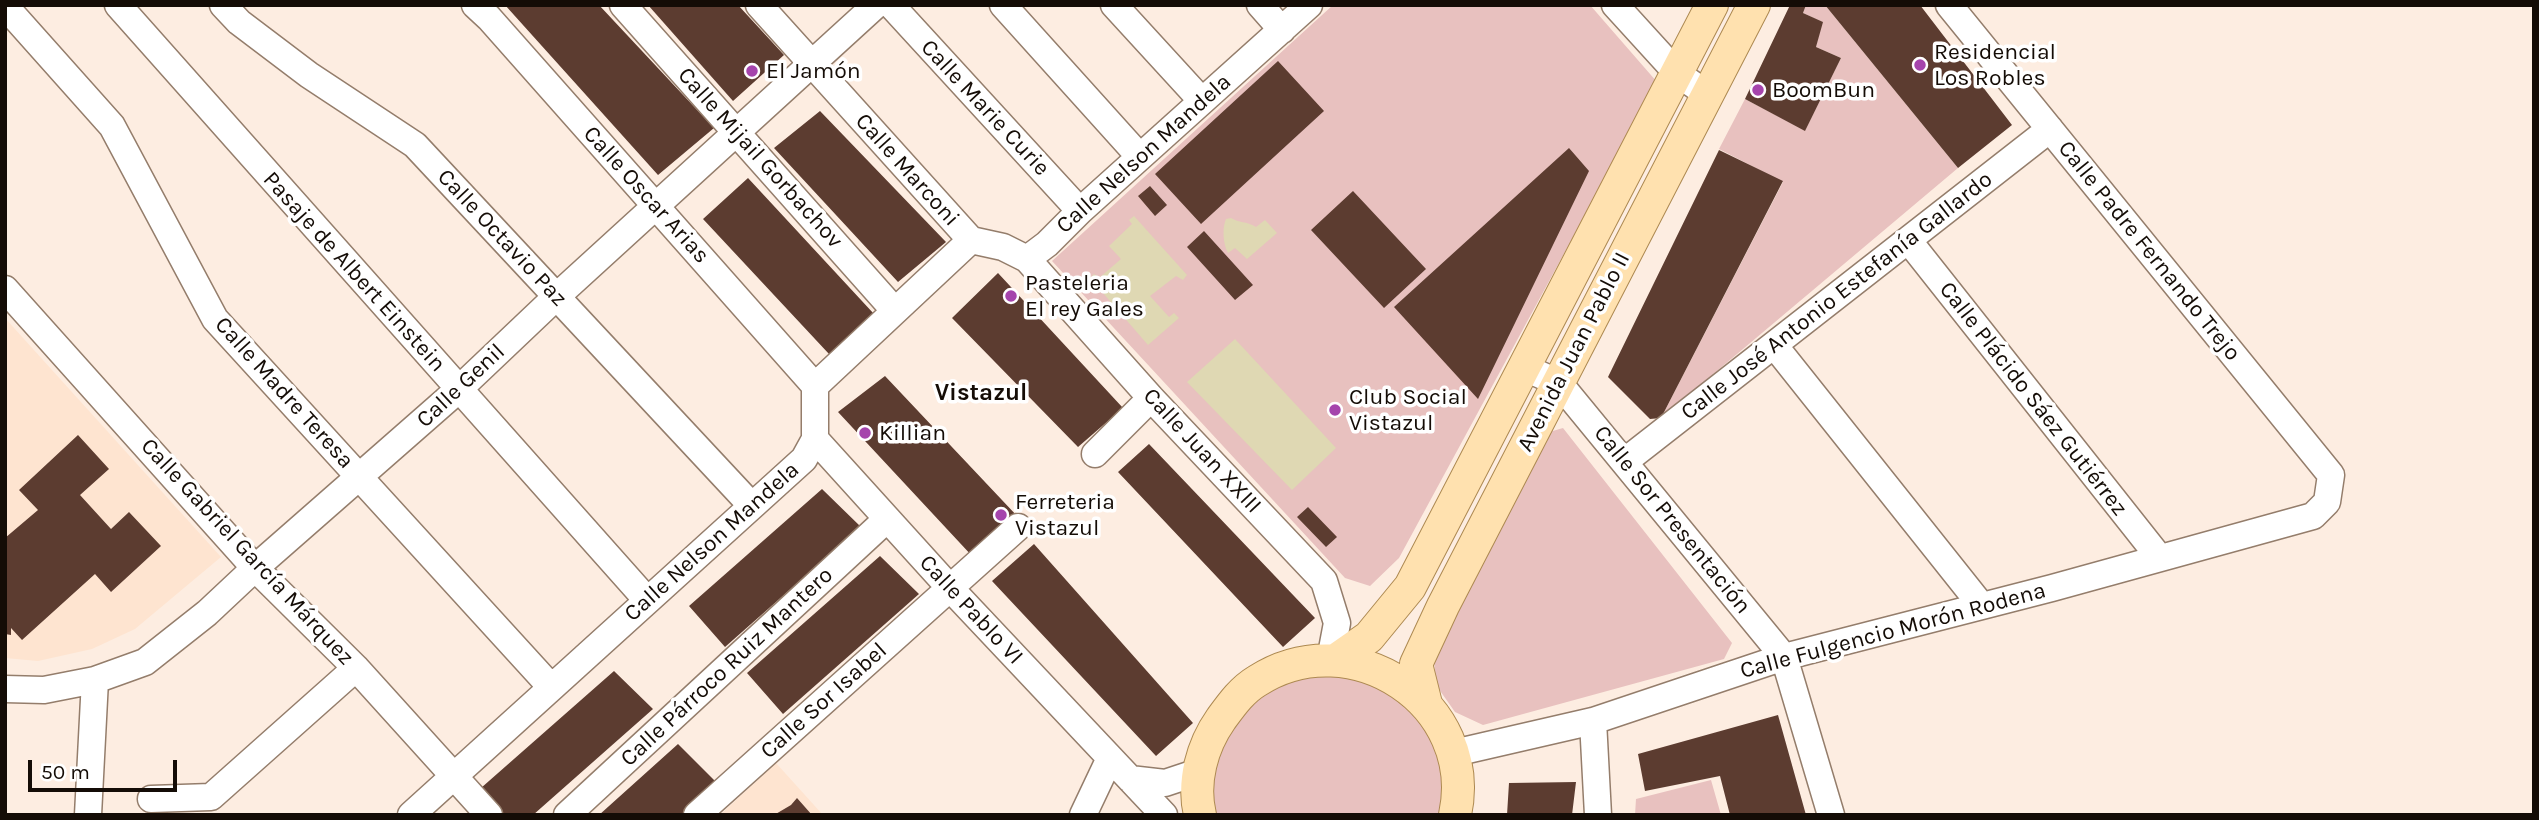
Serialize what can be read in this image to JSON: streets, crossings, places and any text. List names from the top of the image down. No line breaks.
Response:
{"streets":{"main road":["Avenida Juan Pablo II"],"street":["Calle Marie Curie","Calle Nelson Mandela","Calle Mijail Gorbachov","Calle Marconi","Calle Oscar Arias","Calle Octavio Paz","Calle Padre Fernando Trejo","Pasaje de Albert Einstein","Calle José Antonio Estefanía Gallardo","Calle Genil","Calle Madre Teresa","Calle Plácido Sáez Gutiérrez","Calle Juan XXIII","Calle Sor Presentación","Calle Gabriel García Márquez","Calle Pablo VI","Calle Fulgencio Morón Rodena","Calle Párroco Ruiz Mantero","Calle Sor Isabel"]},"crossings":[["Calle Marie Curie","Calle Nelson Mandela"],["Calle Nelson Mandela","Calle Oscar Arias"],["Calle Nelson Mandela","Calle Octavio Paz"],["Calle Nelson Mandela","Pasaje de Albert Einstein"],["Calle Nelson Mandela","Calle Madre Teresa"],["Calle Nelson Mandela","Calle Juan XXIII"],["Calle Nelson Mandela","Calle Gabriel García Márquez"],["Calle Nelson Mandela","Calle Pablo VI"],["Calle Mijail Gorbachov","Calle Genil"],["Calle Marconi","Calle Genil"],["Calle Oscar Arias","Calle Genil"],["Calle Octavio Paz","Calle Genil"],["Calle Padre Fernando Trejo","Calle José Antonio Estefanía Gallardo"],["Calle Padre Fernando Trejo","Calle Fulgencio Morón Rodena"],["Pasaje de Albert Einstein","Calle Genil"],["Calle José Antonio Estefanía Gallardo","Calle Plácido Sáez Gutiérrez"],["Calle José Antonio Estefanía Gallardo","Calle Sor Presentación"],["Avenida Juan Pablo II","Calle Juan XXIII"],["Avenida Juan Pablo II","Calle Sor Presentación"],["Calle Genil","Calle Madre Teresa"],["Calle Genil","Calle Gabriel García Márquez"],["Calle Plácido Sáez Gutiérrez","Calle Fulgencio Morón Rodena"],["Calle Sor Presentación","Calle Fulgencio Morón Rodena"],["Calle Pablo VI","Calle Párroco Ruiz Mantero"],["Calle Pablo VI","Calle Sor Isabel"]],"districts":["Vistazul"],"places":["Residencial Los Robles","El Jamón","BoomBun","Pasteleria El rey Gales","Club Social Vistazul","Killian","Ferreteria Vistazul"],"scale_bar":"50 m"}
